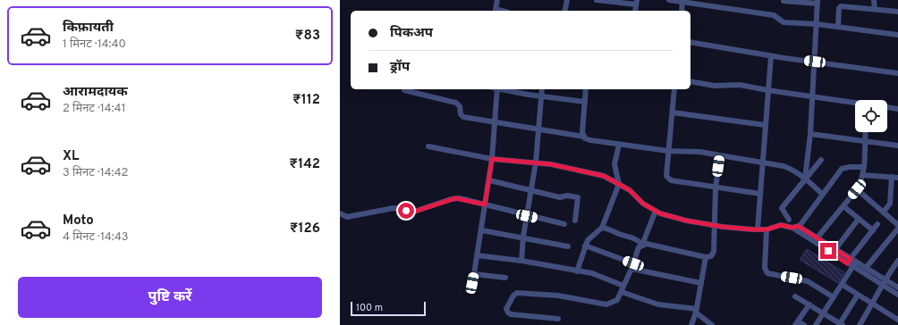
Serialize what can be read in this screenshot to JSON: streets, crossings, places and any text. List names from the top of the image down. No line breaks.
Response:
{"scale_bar":"100 m","page":{"list":[{"name":"किफ़ायती","note":"1 मिनट · 14:40","value":"₹83"},{"name":"आरामदायक","note":"2 मिनट · 14:41","value":"₹112"},{"name":"XL","note":"3 मिनट · 14:42","value":"₹142"},{"name":"Moto","note":"4 मिनट · 14:43","value":"₹126"}],"banner":["पिकअप","ड्रॉप"],"buttons":"पुष्टि करें","scale":"100 m"}}
